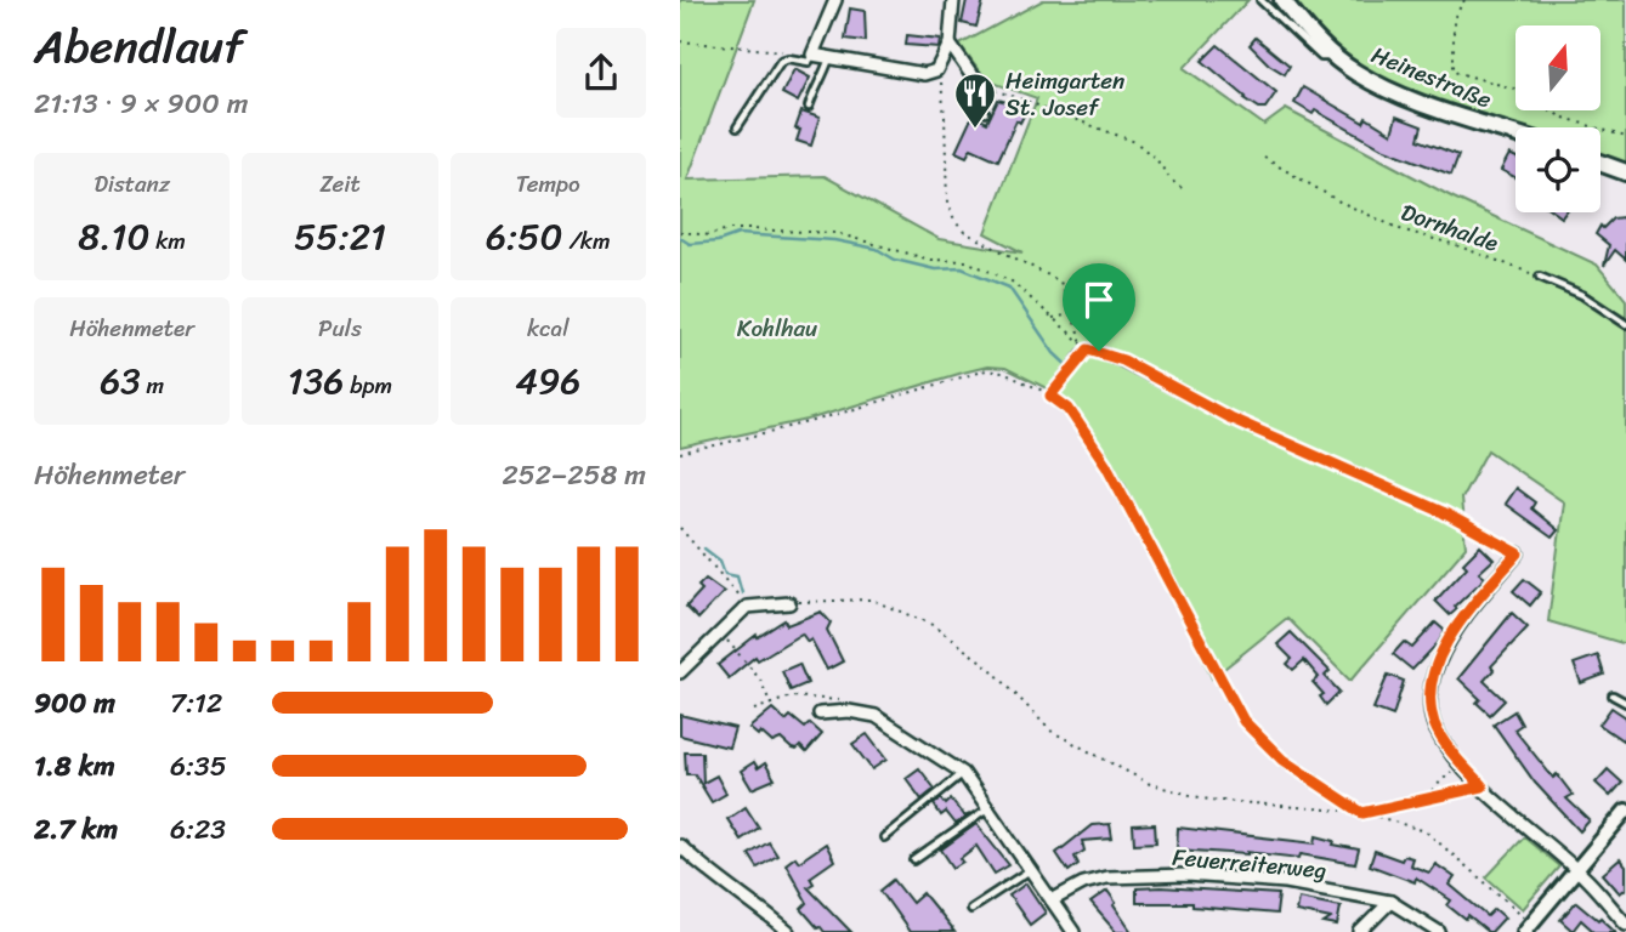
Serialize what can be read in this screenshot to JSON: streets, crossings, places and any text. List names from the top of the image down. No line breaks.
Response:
{"streets":{"main road":["Heinestraße"],"street":["Feuerreiterweg"],"path":["Dornhalde"]},"parks":["Kohlhau"],"places":{"restaurant":["Heimgarten St. Josef"]},"north":"top","page":{"heading":["Abendlauf","21:13 · 9 × 900 m"],"stats":[["Distanz","8.10 km"],["Zeit","55:21"],["Tempo","6:50 /km"],["Höhenmeter","63 m"],["Puls","136 bpm"],["kcal","496"]],"chart":["Höhenmeter","252–258 m"],"list":[{"name":"900 m","note":"7:12"},{"name":"1.8 km","note":"6:35"},{"name":"2.7 km","note":"6:23"}]}}
